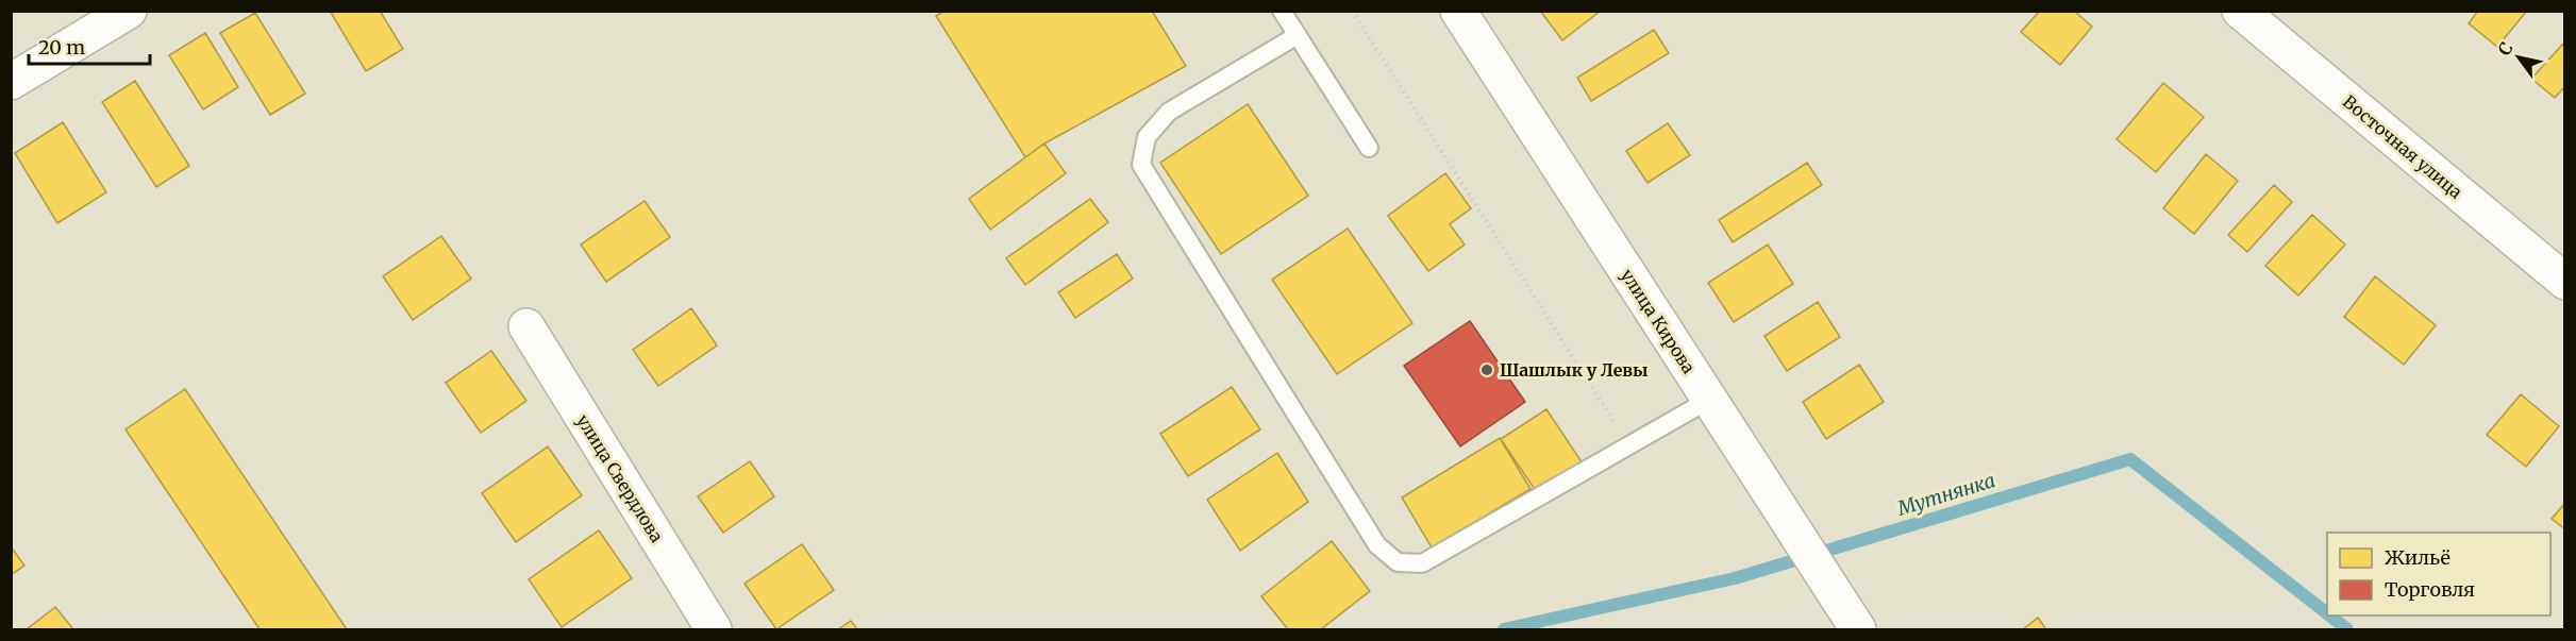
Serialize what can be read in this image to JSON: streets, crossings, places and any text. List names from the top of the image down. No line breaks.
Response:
{"streets":{"street":["Восточная улица","улица Кирова","улица Свердлова"]},"water":["Мутнянка"],"places":["Шашлык у Левы"],"legend":["Жильё","Торговля"],"scale_bar":"20 m","north":"top left"}
